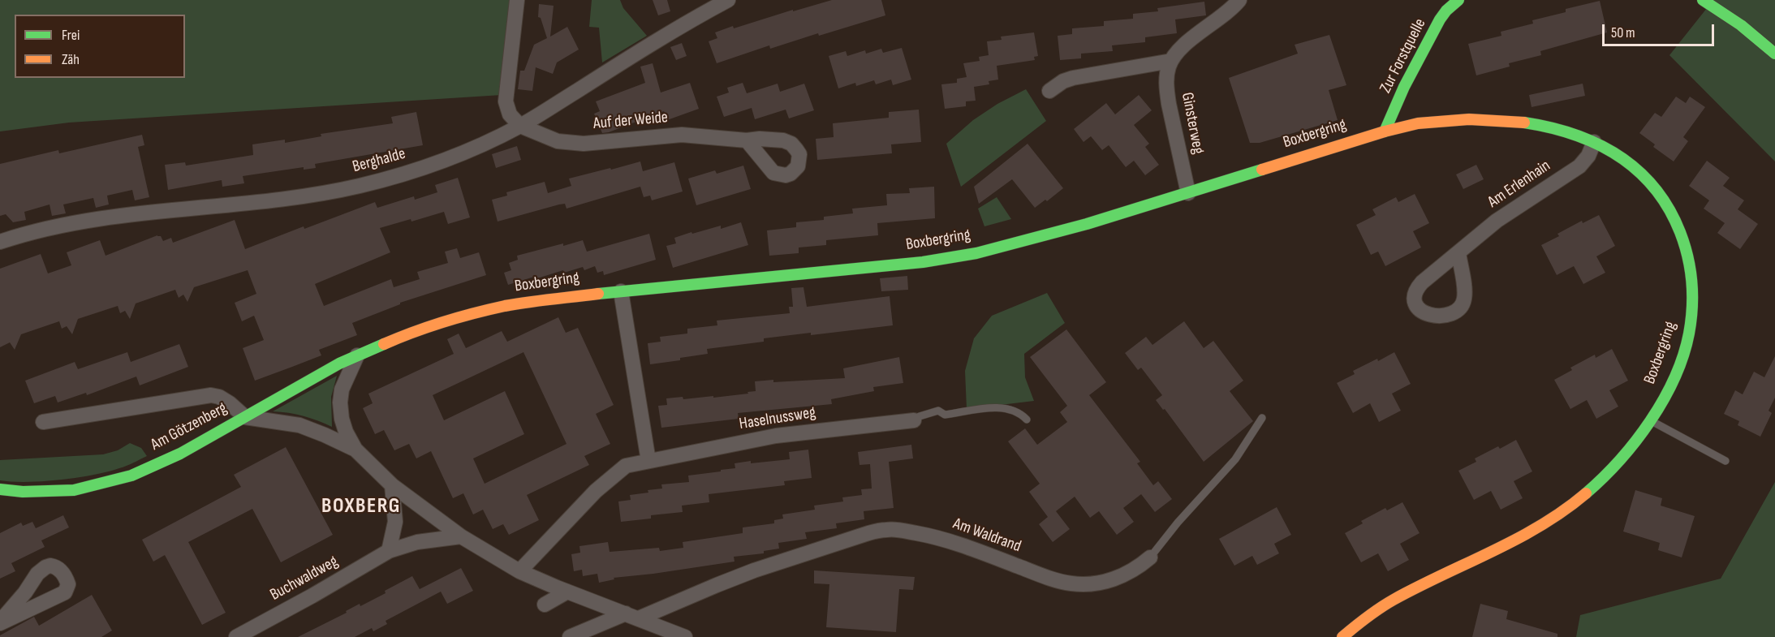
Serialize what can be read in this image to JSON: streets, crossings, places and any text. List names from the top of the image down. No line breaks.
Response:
{"streets":{"street":["Zur Forstquelle","Auf der Weide","Ginsterweg","Boxbergring","Berghalde","Am Erlenhain","Haselnussweg","Am Götzenberg","Am Waldrand","Buchwaldweg"]},"crossings":[["Zur Forstquelle","Boxbergring"],["Auf der Weide","Berghalde"],["Ginsterweg","Boxbergring"],["Boxbergring","Am Erlenhain"],["Boxbergring","Am Götzenberg"]],"districts":["BOXBERG"],"legend":["Frei","Zäh"],"scale_bar":"50 m"}
